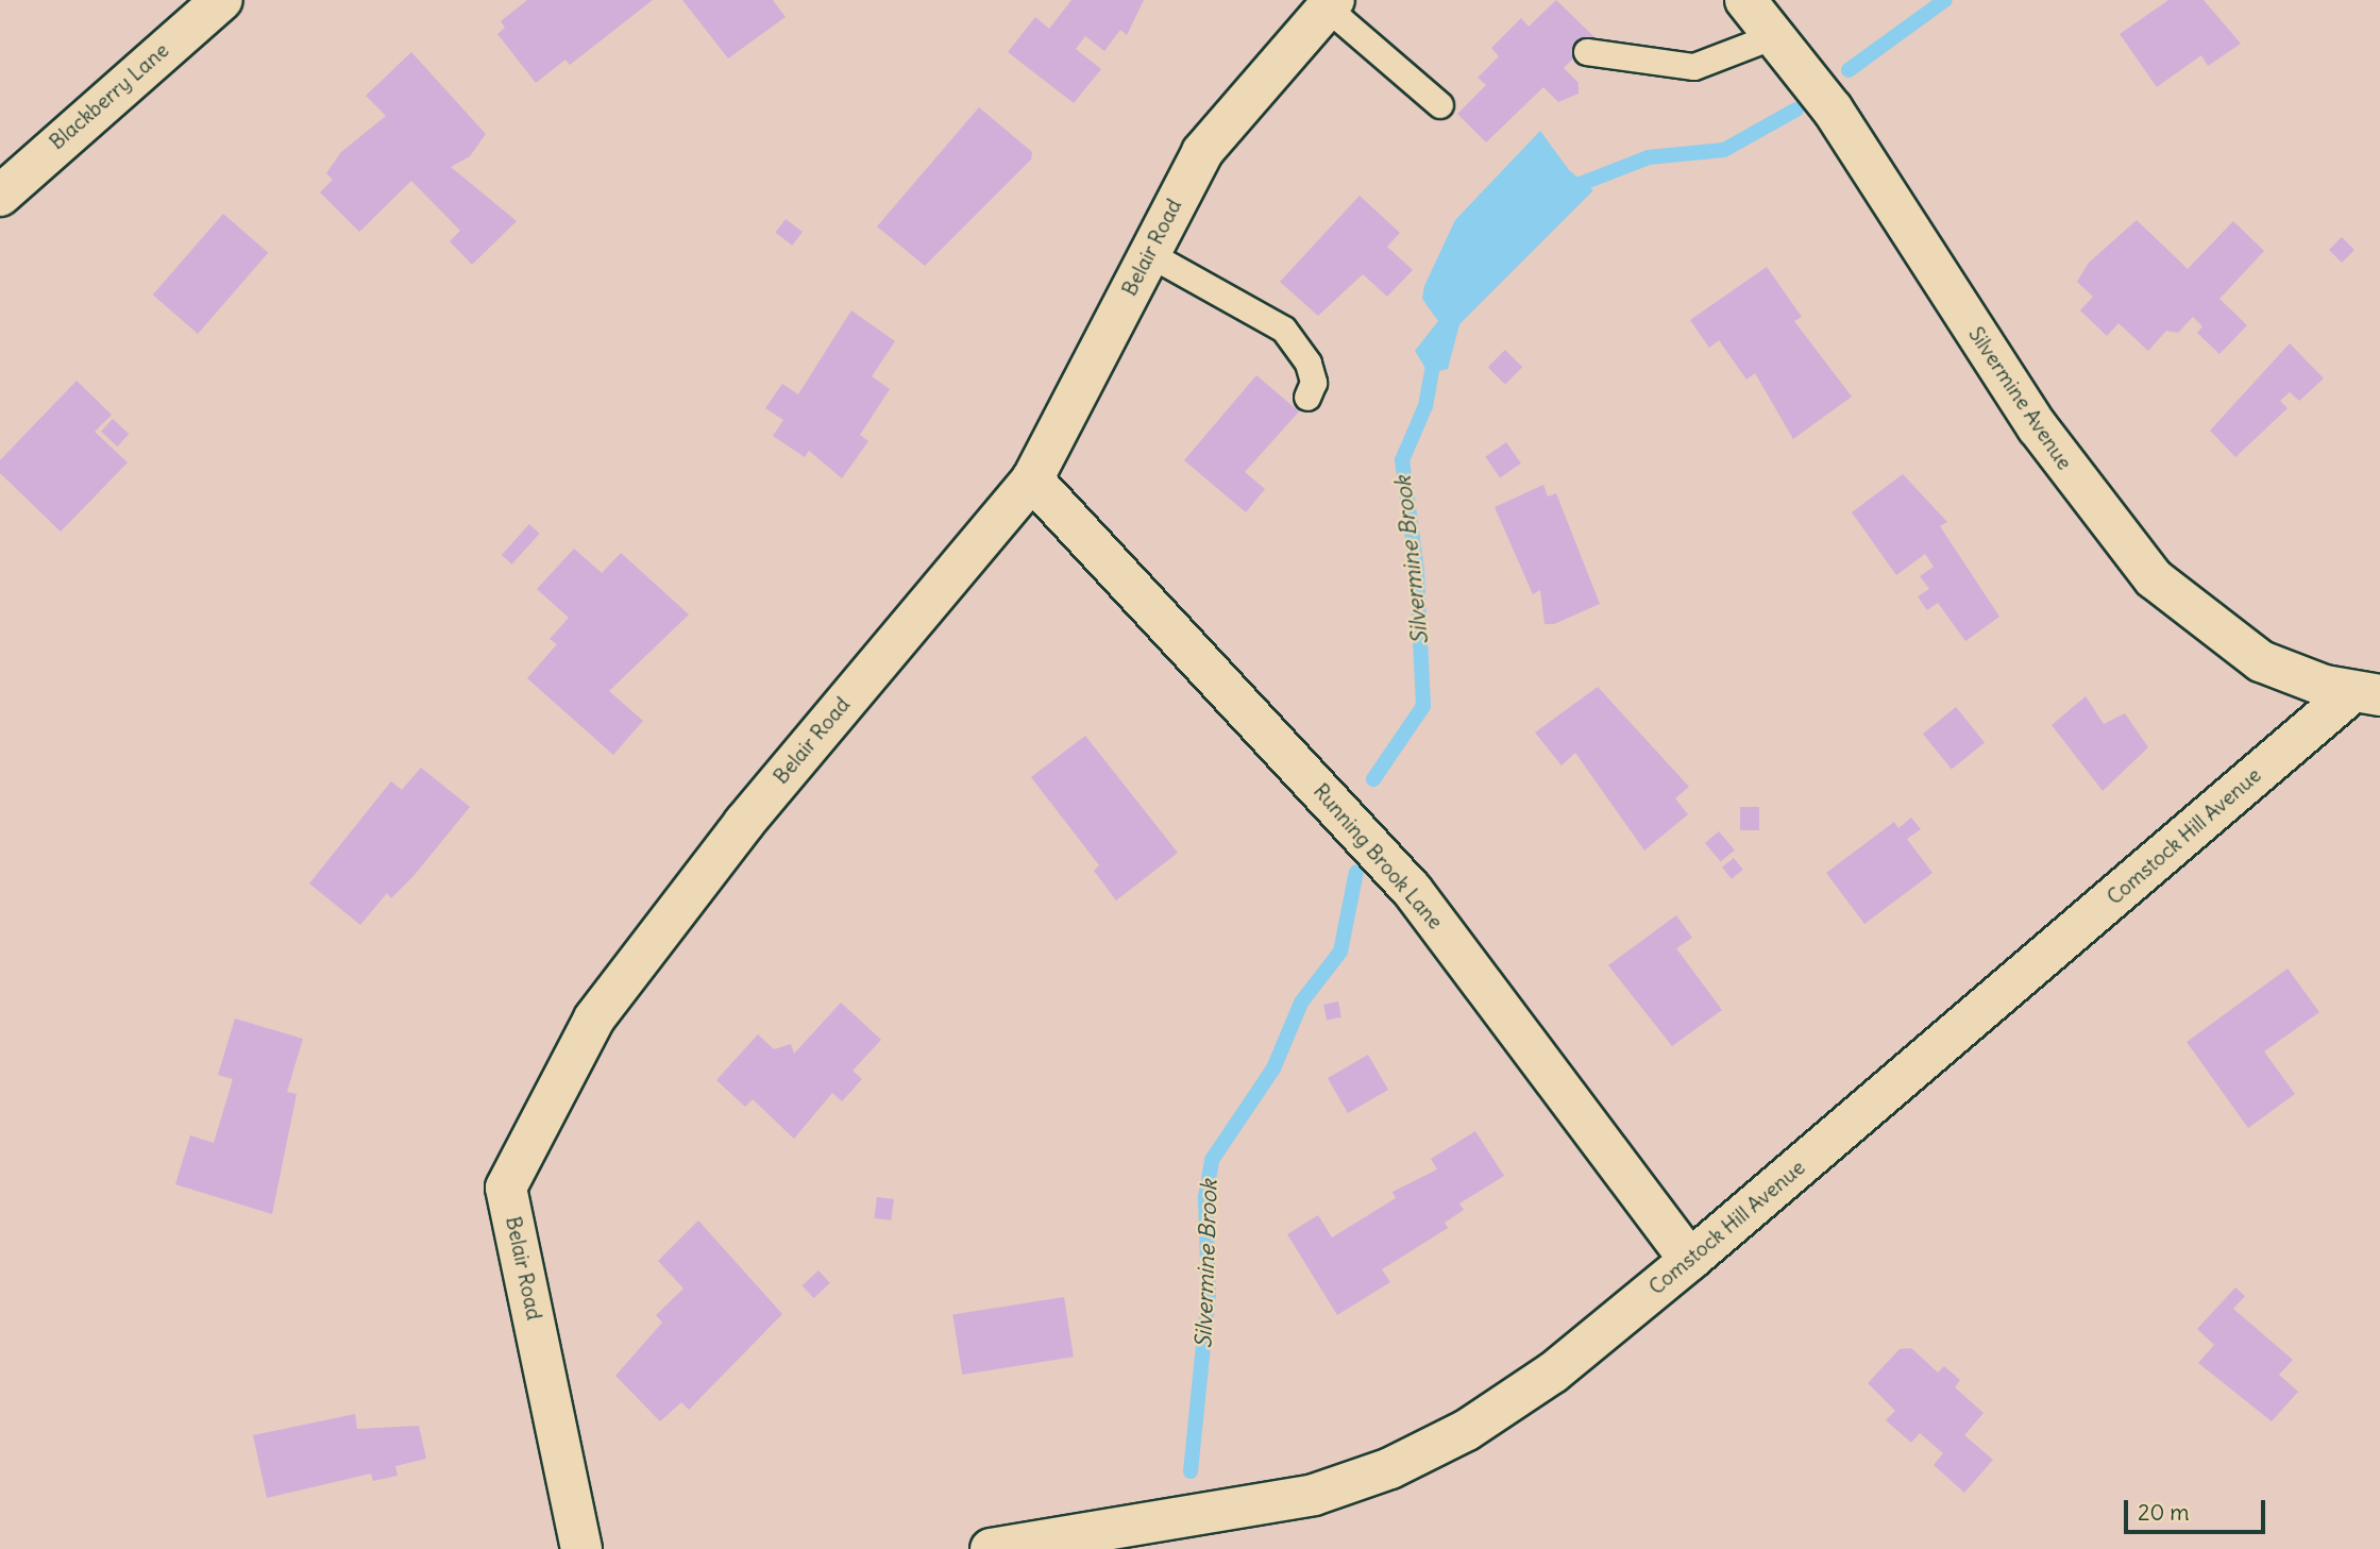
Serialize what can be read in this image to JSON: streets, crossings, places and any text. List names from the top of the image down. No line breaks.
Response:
{"streets":{"street":["Blackberry Lane","Belair Road","Silvermine Avenue","Comstock Hill Avenue","Running Brook Lane"]},"crossings":[["Belair Road","Running Brook Lane"],["Silvermine Avenue","Comstock Hill Avenue"],["Comstock Hill Avenue","Running Brook Lane"]],"water":["Silvermine Brook"],"scale_bar":"20 m"}
